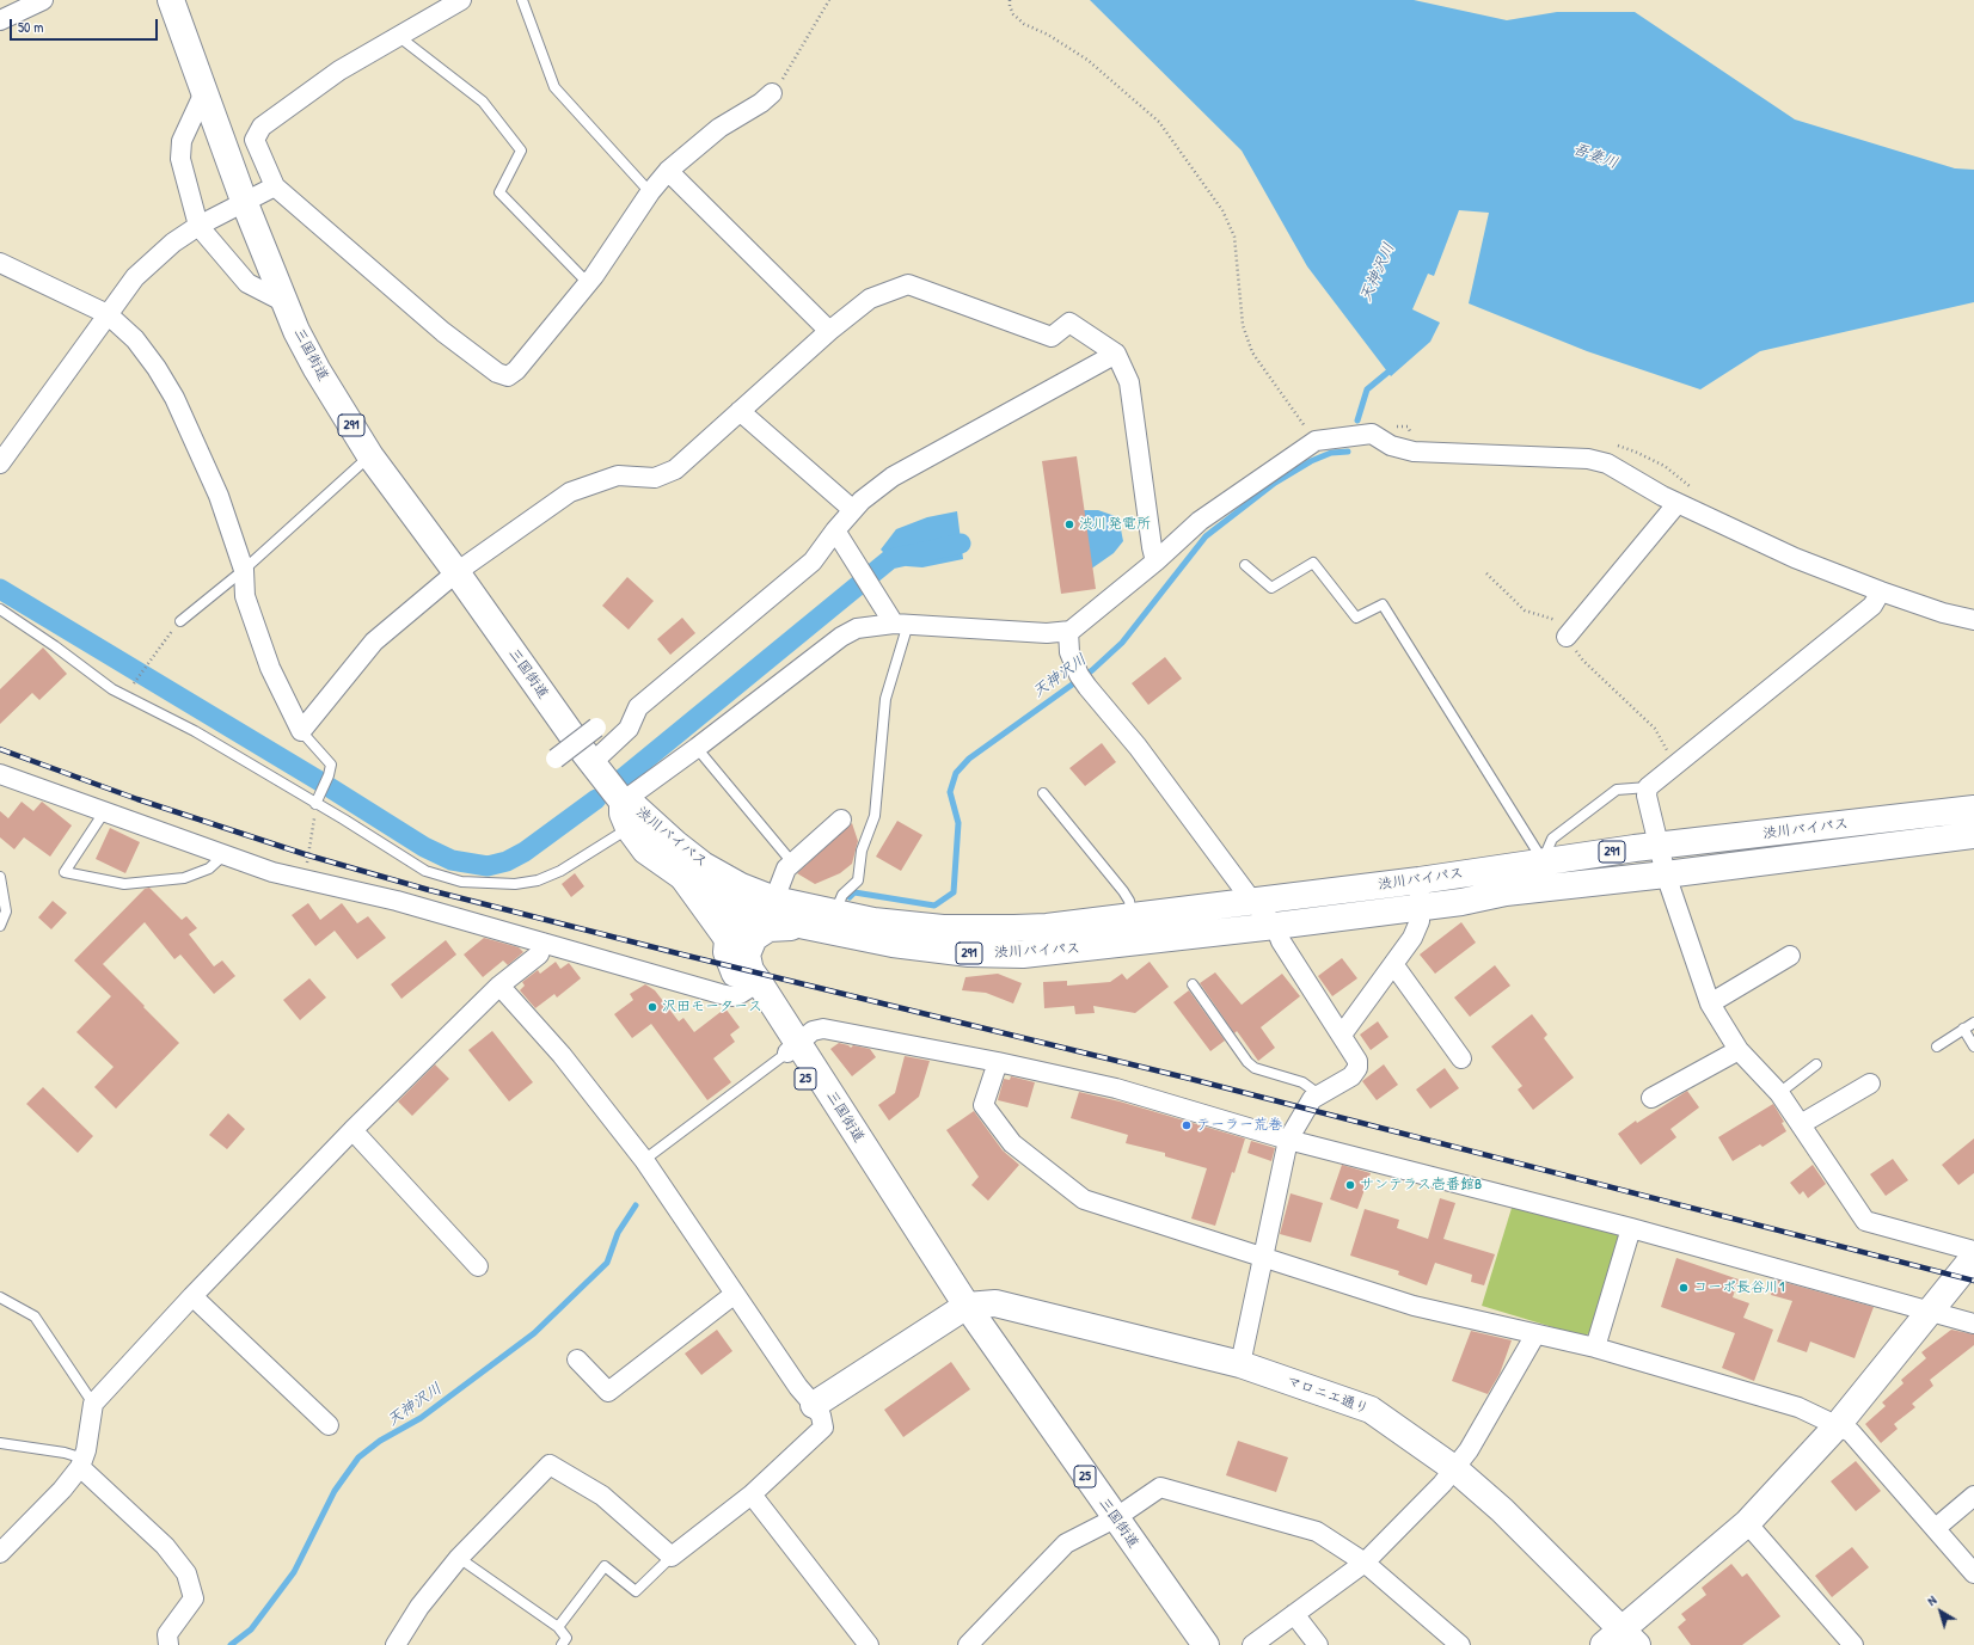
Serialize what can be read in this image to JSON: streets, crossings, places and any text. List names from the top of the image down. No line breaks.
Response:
{"streets":{"main road":["三国街道","291","渋川バイパス","25","マロニエ通り"]},"crossings":[["三国街道","渋川バイパス"],["三国街道","マロニエ通り"]],"water":["吾妻川","天神沢川"],"places":["渋川発電所","沢田モータース","テーラー荒巻","サンテラス壱番館B","コーポ長谷川1"],"scale_bar":"50 m","north":"top left"}
